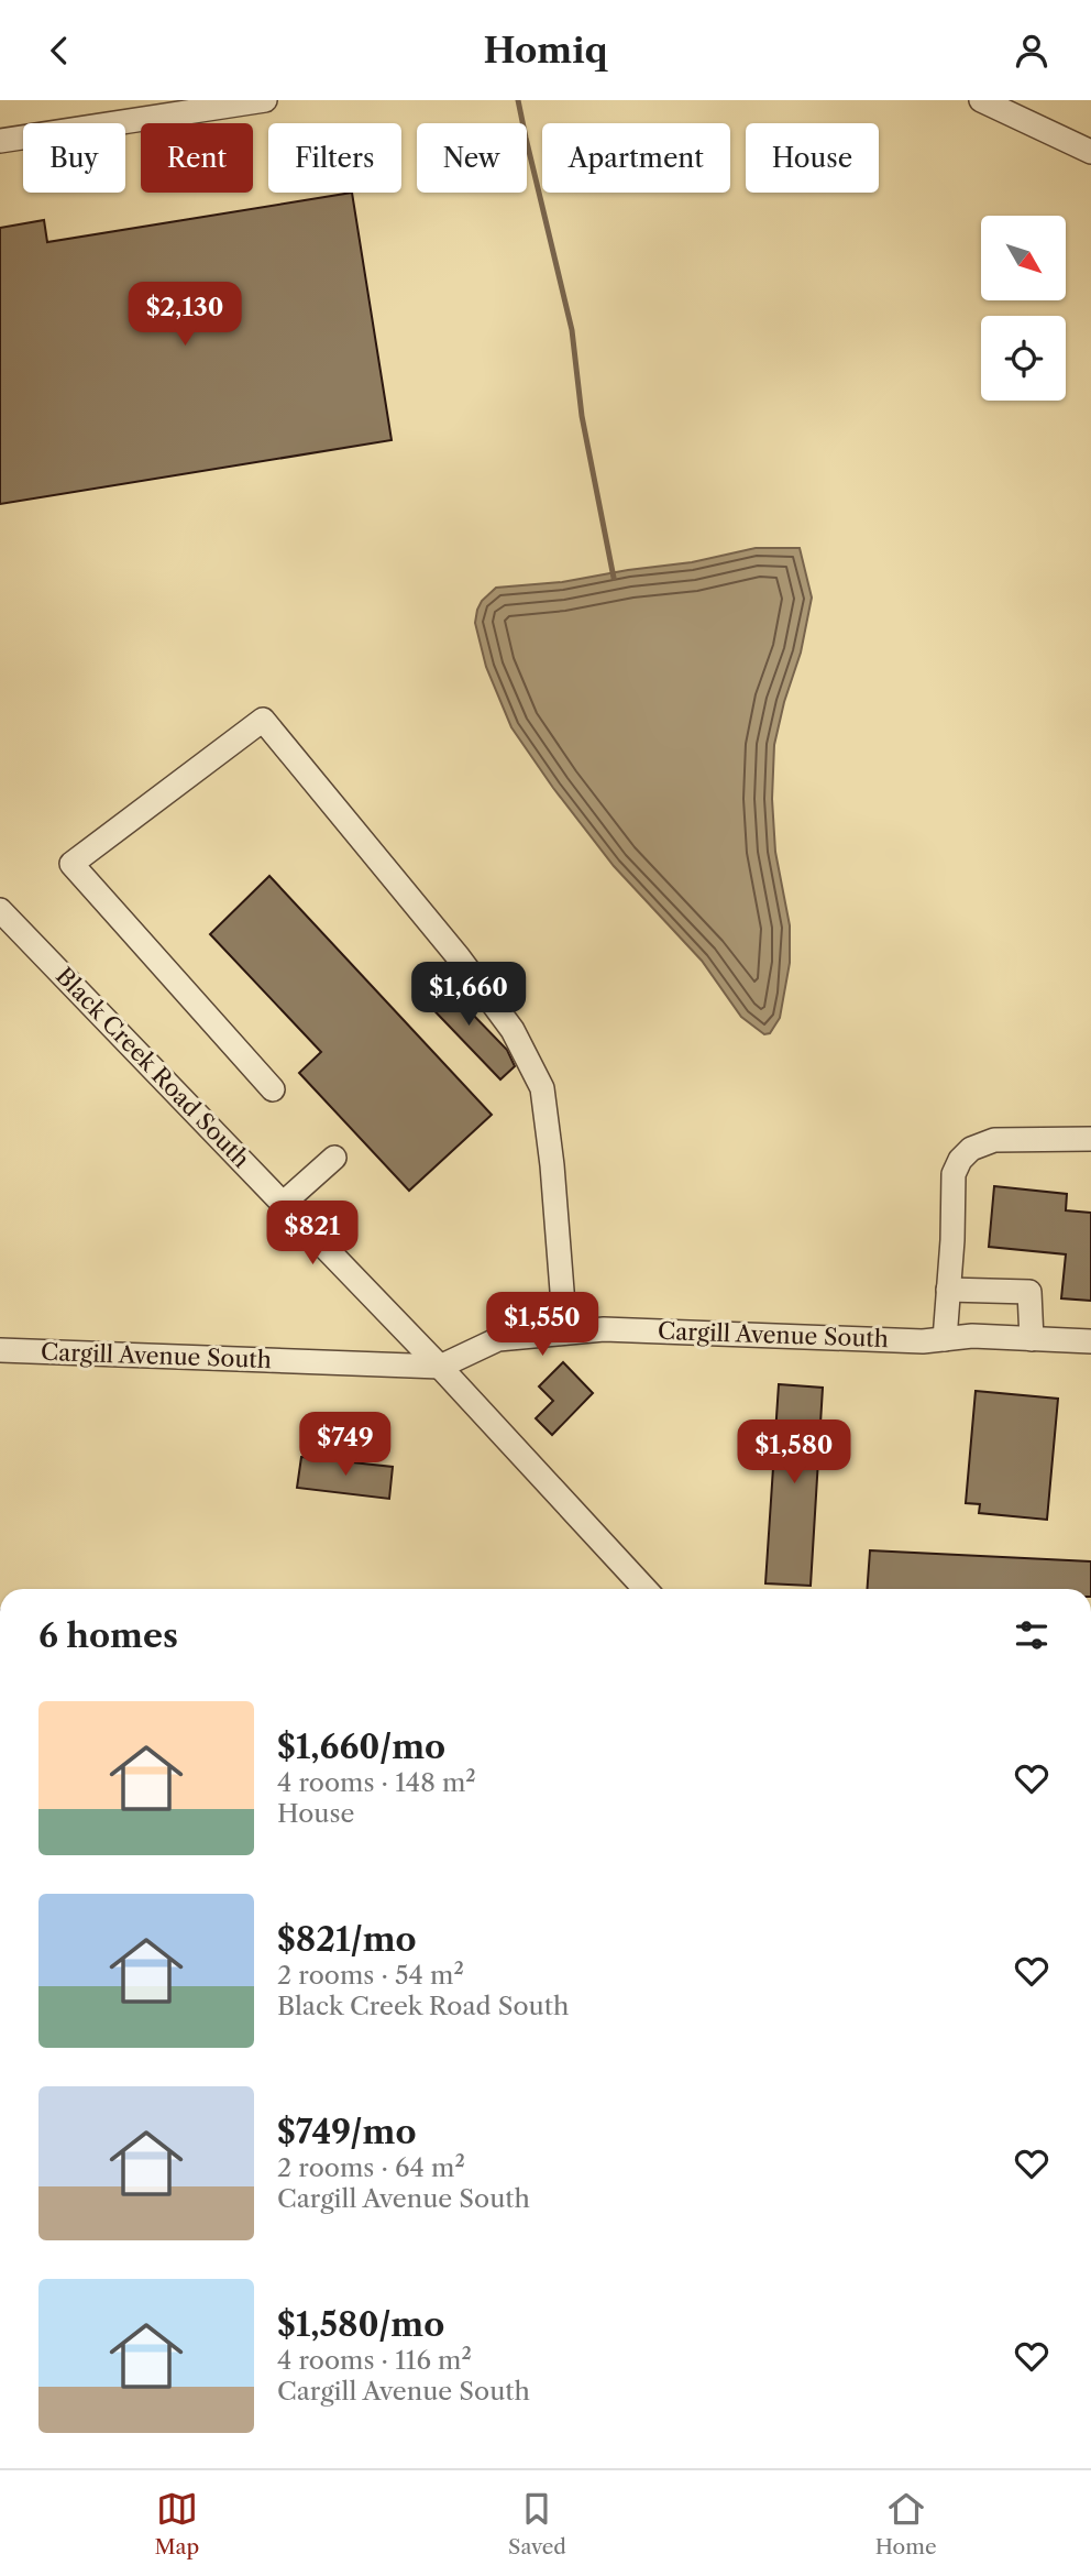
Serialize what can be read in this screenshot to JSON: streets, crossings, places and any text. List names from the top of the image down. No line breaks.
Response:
{"streets":{"street":["Black Creek Road South","Cargill Avenue South"]},"crossings":[["Black Creek Road South","Cargill Avenue South"]],"north":"bottom right","page":{"header":"Homiq","chip":["Buy","Rent","Filters","New","Apartment","House"],"price":["$2,130","$1,660","$821","$1,550","$749","$1,580"],"heading":"6 homes","list":[{"name":"$1,660/mo","note":"4 rooms · 148 m² · House"},{"name":"$821/mo","note":"2 rooms · 54 m² · Black Creek Road South"},{"name":"$749/mo","note":"2 rooms · 64 m² · Cargill Avenue South"},{"name":"$1,580/mo","note":"4 rooms · 116 m² · Cargill Avenue South"}],"tabs":["Map","Saved","Home"]}}
